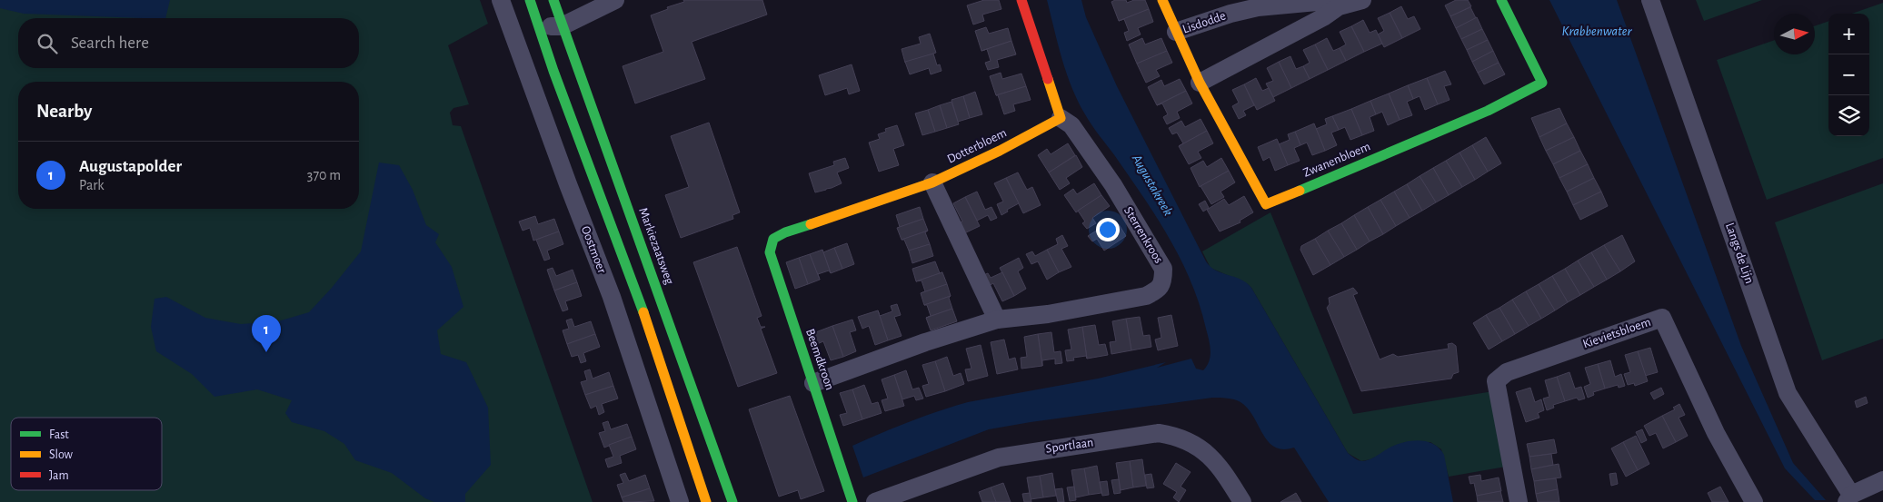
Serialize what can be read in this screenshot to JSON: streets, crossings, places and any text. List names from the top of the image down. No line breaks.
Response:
{"streets":{"street":["Lisdodde","Dotterbloem","Zwanenbloem","Sterrenkroos","Markiezaatsweg","Oostmoer","Langs de Lijn","Kievietsbloem","Beemdkroon","Sportlaan"]},"crossings":[["Lisdodde","Zwanenbloem"],["Dotterbloem","Sterrenkroos"],["Dotterbloem","Beemdkroon"],["Sterrenkroos","Beemdkroon"]],"water":["Krabbenwater","Augustakreek"],"legend":["Fast","Slow","Jam"],"north":"right","page":{"map_buttons":["+","−"],"search":"Search here","heading":"Nearby","list":[{"mark":"1","name":"Augustapolder","note":"Park","value":"370 m"}],"pins":"1"}}
